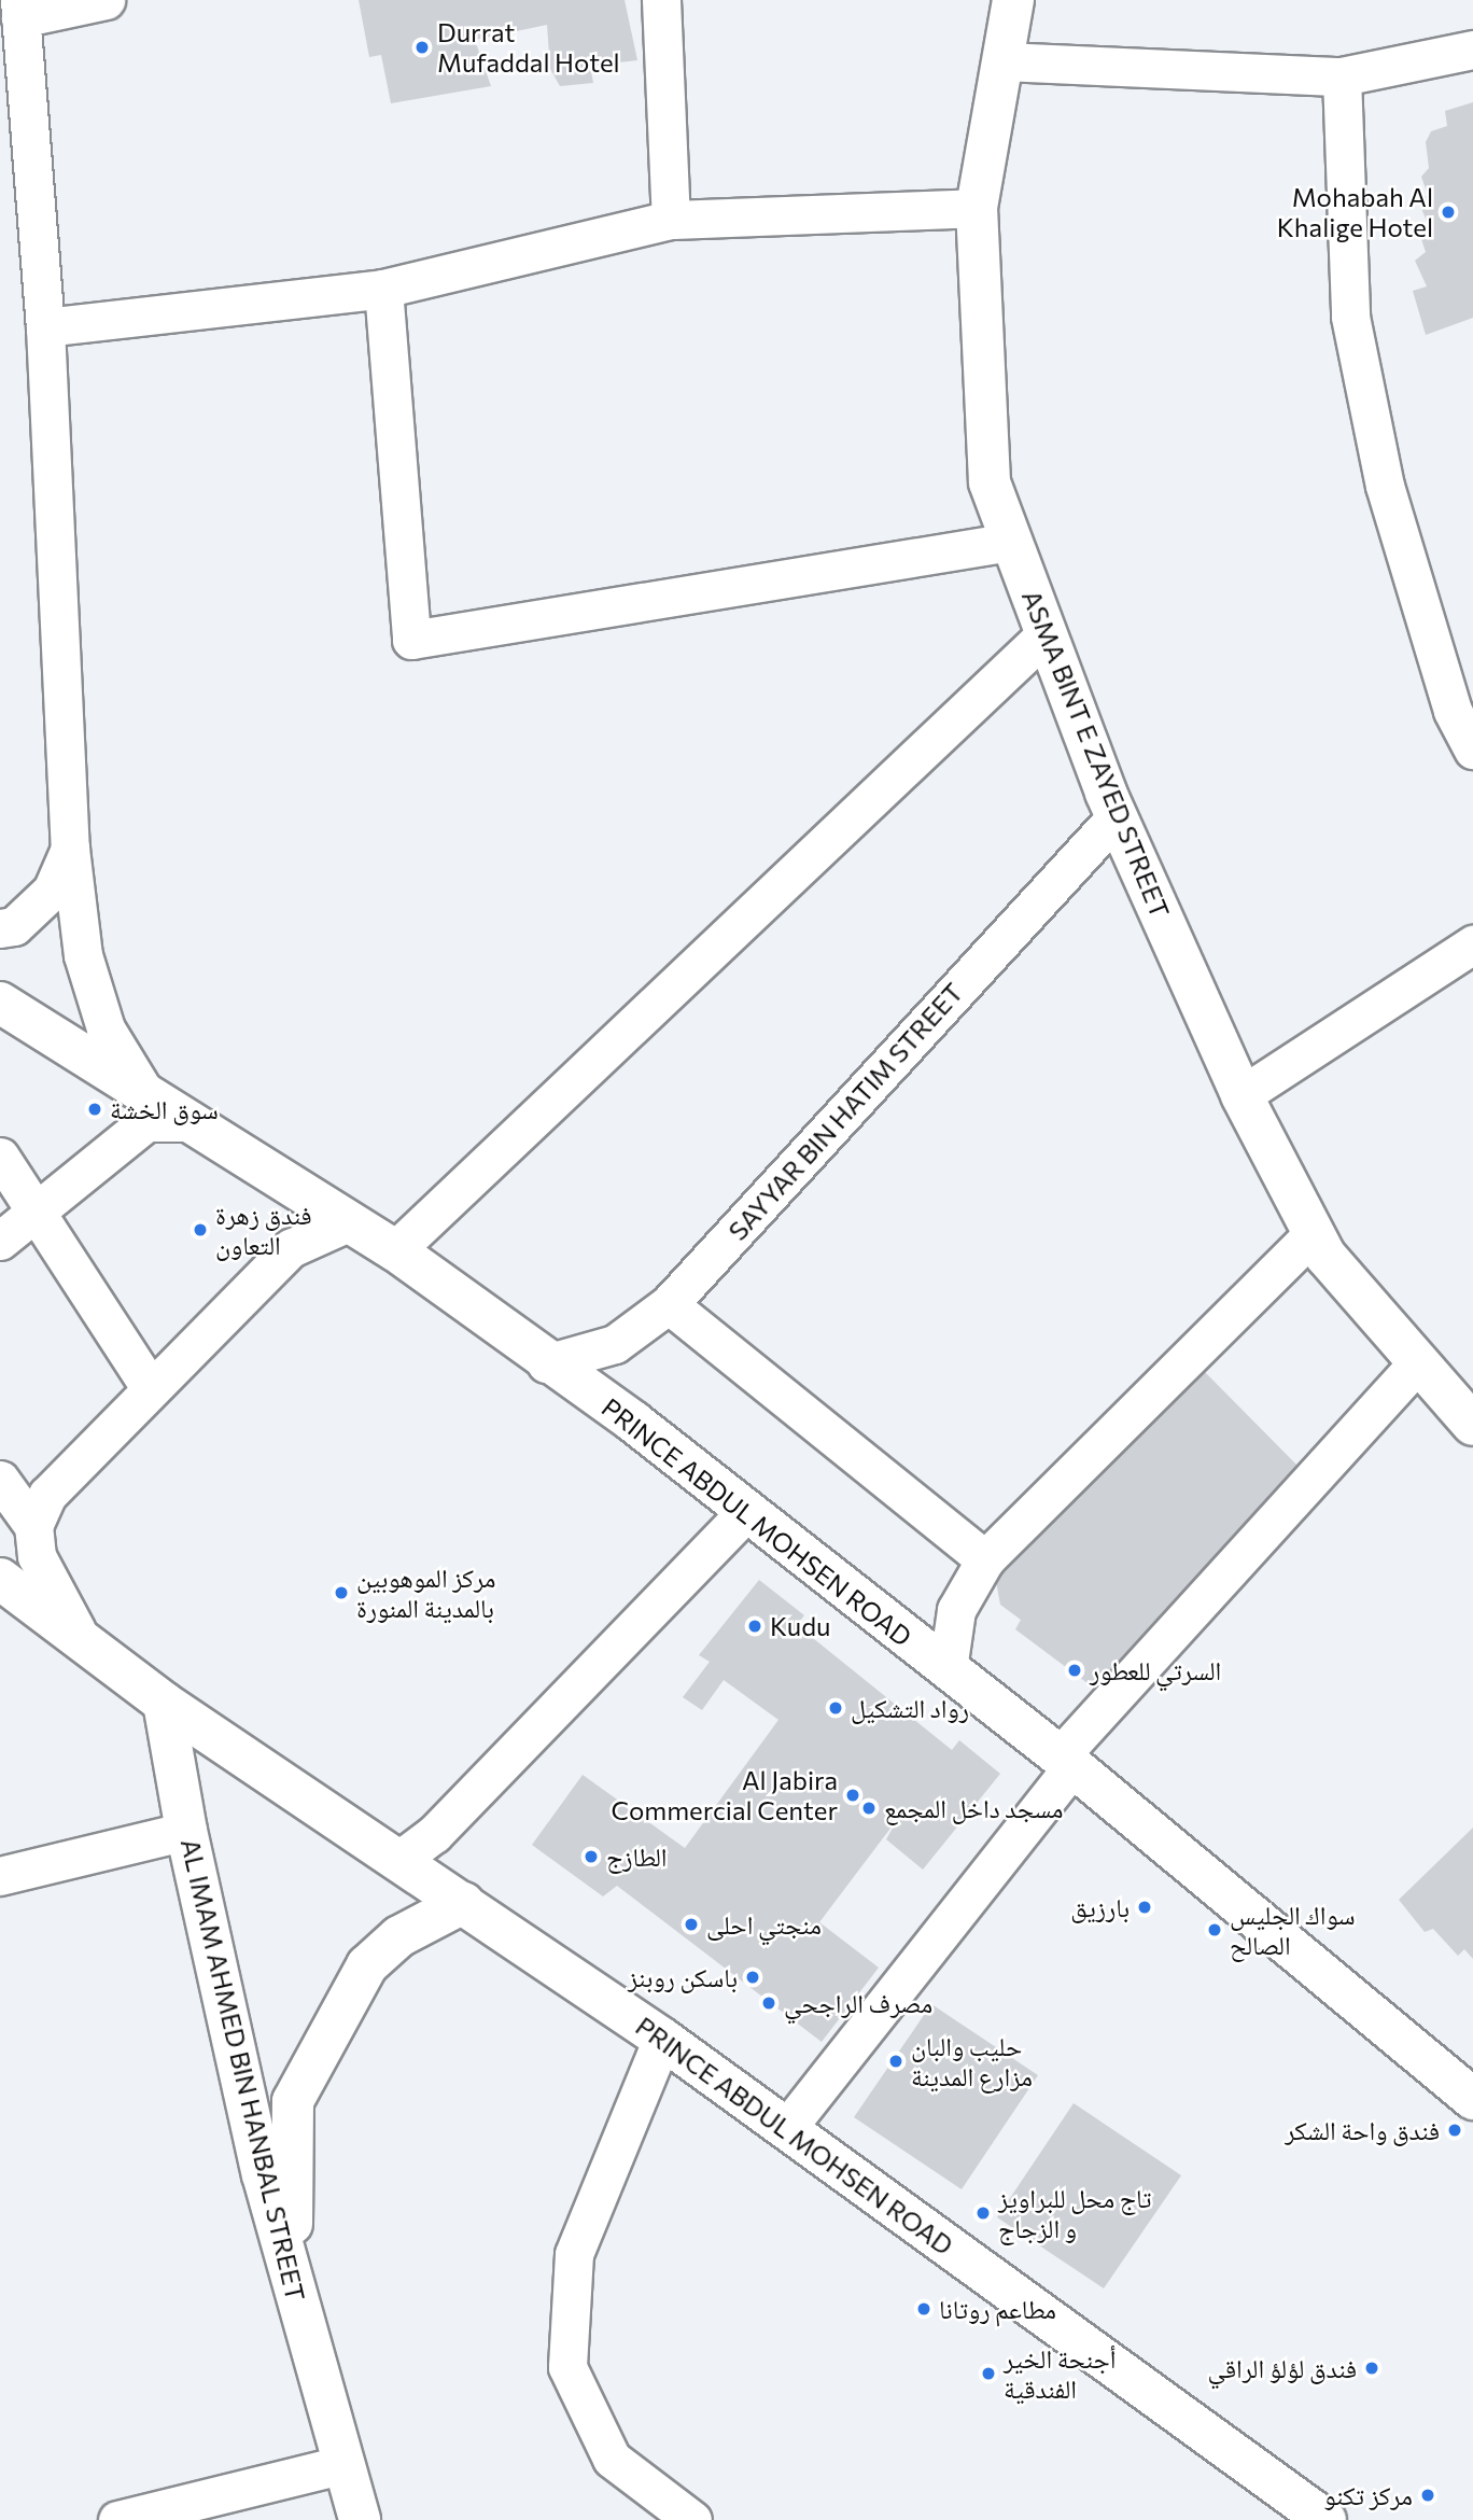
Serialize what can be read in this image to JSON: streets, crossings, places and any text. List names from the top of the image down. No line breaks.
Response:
{"streets":{"main road":["ASMA BINT E ZAYED STREET","PRINCE ABDUL MOHSEN ROAD","AL IMAM AHMED BIN HANBAL STREET"],"street":["SAYYAR BIN HATIM STREET"]},"crossings":[["ASMA BINT E ZAYED STREET","SAYYAR BIN HATIM STREET"],["SAYYAR BIN HATIM STREET","PRINCE ABDUL MOHSEN ROAD"],["PRINCE ABDUL MOHSEN ROAD","AL IMAM AHMED BIN HANBAL STREET"]],"places":["Durrat Mufaddal Hotel","Mohabah Al Khalige Hotel","سوق الخشة","فندق زهرة التعاون","مركز الموهوبين بالمدينة المنورة","Kudu","السرتي للعطور","رواد التشكيل","Al Jabira Commercial Center","مسجد داخل المجمع","الطازج","بارزيق","منجتي احلى","سواك الجليس الصالح","باسكن روبنز","مصرف الراجحي","حليب والبان مزارع المدينة","فندق واحة الشكر","تاج محل للبراويز و الزجاج","مطاعم روتانا","فندق لؤلؤ الراقي","أجنحة الخير الفندقية","مركز تكنو"]}
